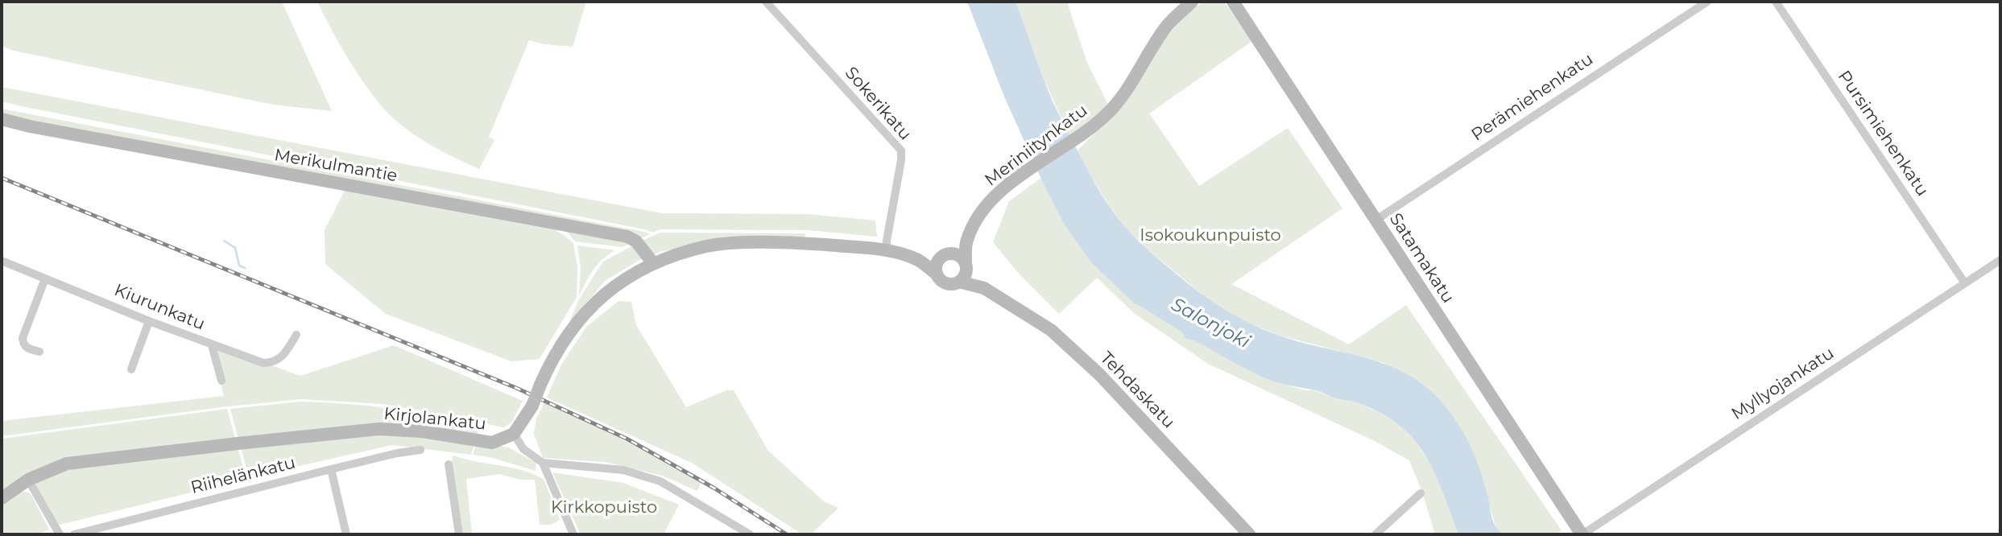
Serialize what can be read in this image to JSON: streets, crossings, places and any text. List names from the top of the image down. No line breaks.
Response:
{"streets":{"street":["Perämiehenkatu","Sokerikatu","Pursimiehenkatu","Meriniitynkatu","Merikulmantie","Satamakatu","Kiurunkatu","Myllyojankatu","Tehdaskatu","Kirjolankatu","Riihelänkatu"]},"crossings":[["Perämiehenkatu","Satamakatu"],["Pursimiehenkatu","Myllyojankatu"],["Meriniitynkatu","Tehdaskatu"],["Satamakatu","Myllyojankatu"]],"water":["Salonjoki"],"parks":["Isokoukunpuisto","Kirkkopuisto"]}
